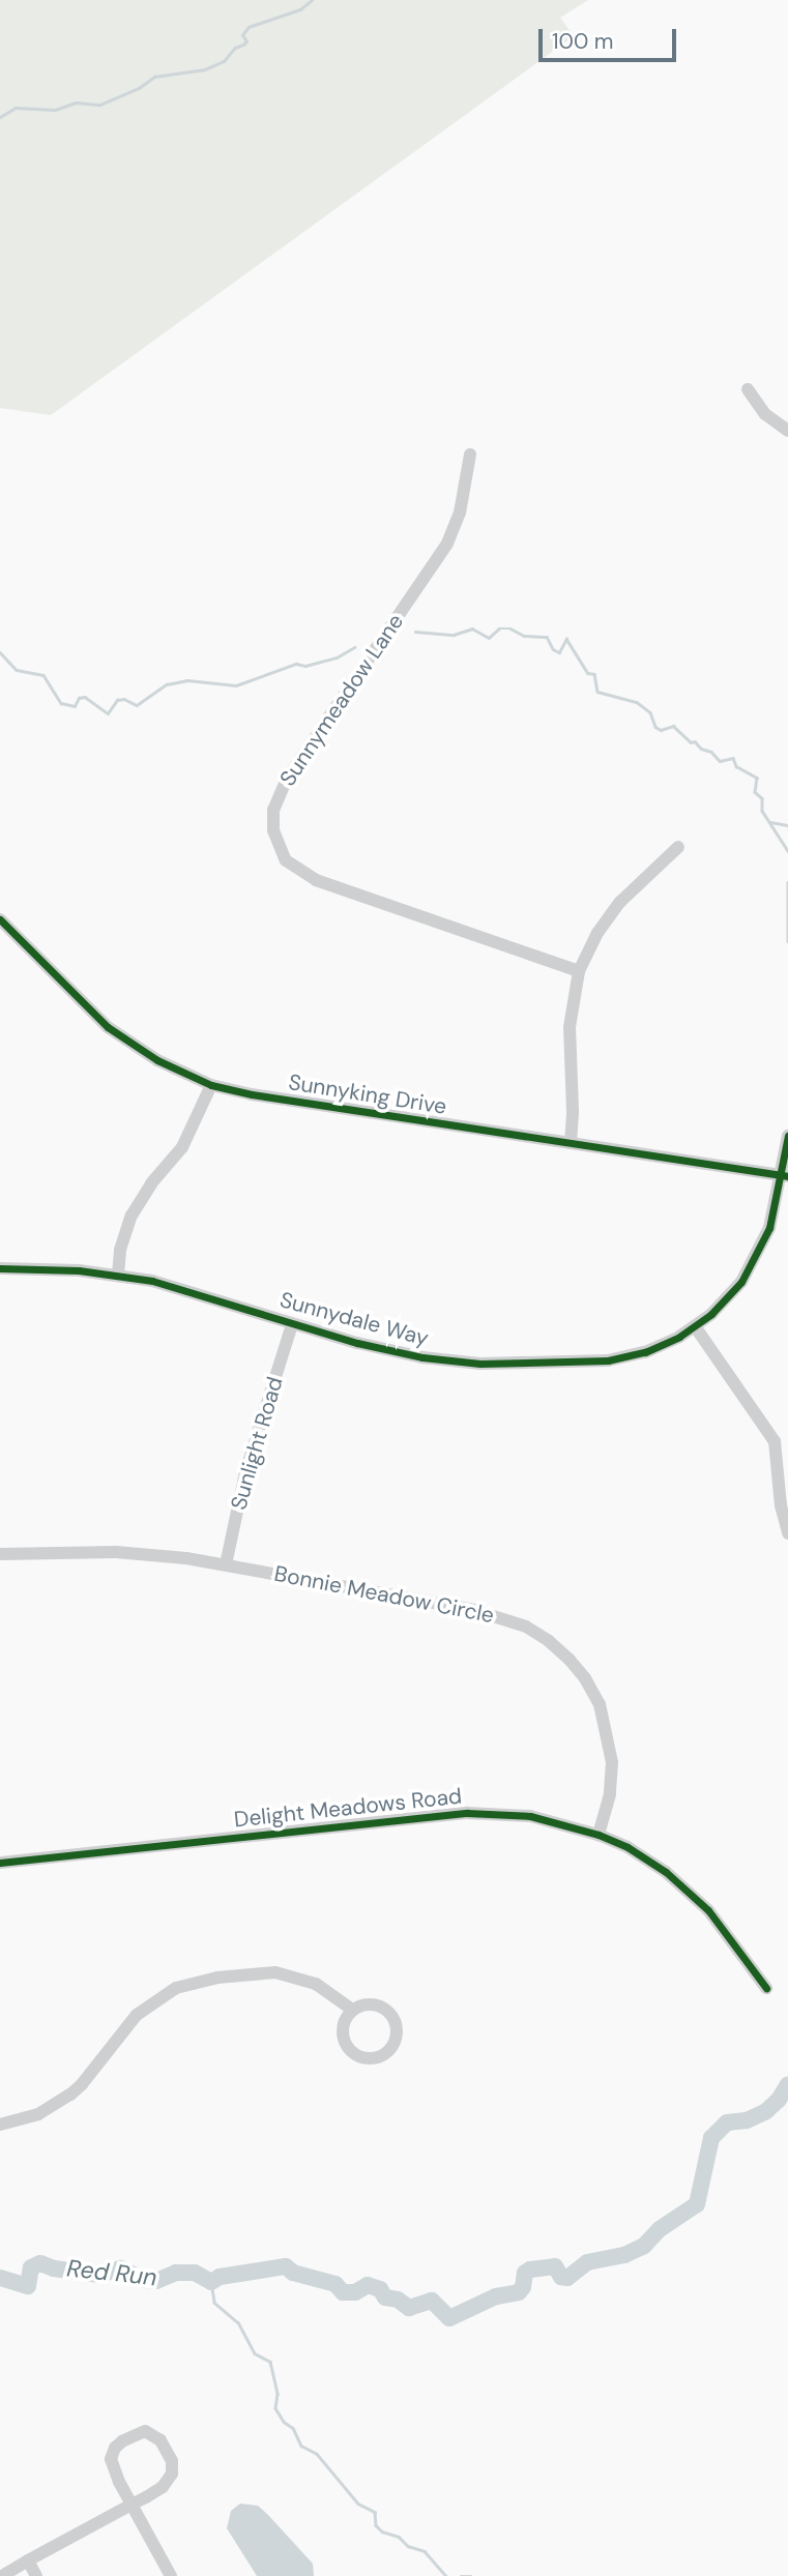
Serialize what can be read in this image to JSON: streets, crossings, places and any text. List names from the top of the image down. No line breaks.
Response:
{"streets":{"street":["Sunnymeadow Lane","Sunnyking Drive","Sunnydale Way","Sunlight Road","Bonnie Meadow Circle","Delight Meadows Road"]},"crossings":[["Sunnyking Drive","Sunnydale Way"],["Sunnydale Way","Sunlight Road"],["Sunlight Road","Bonnie Meadow Circle"],["Bonnie Meadow Circle","Delight Meadows Road"]],"water":["Red Run"],"scale_bar":"100 m"}
